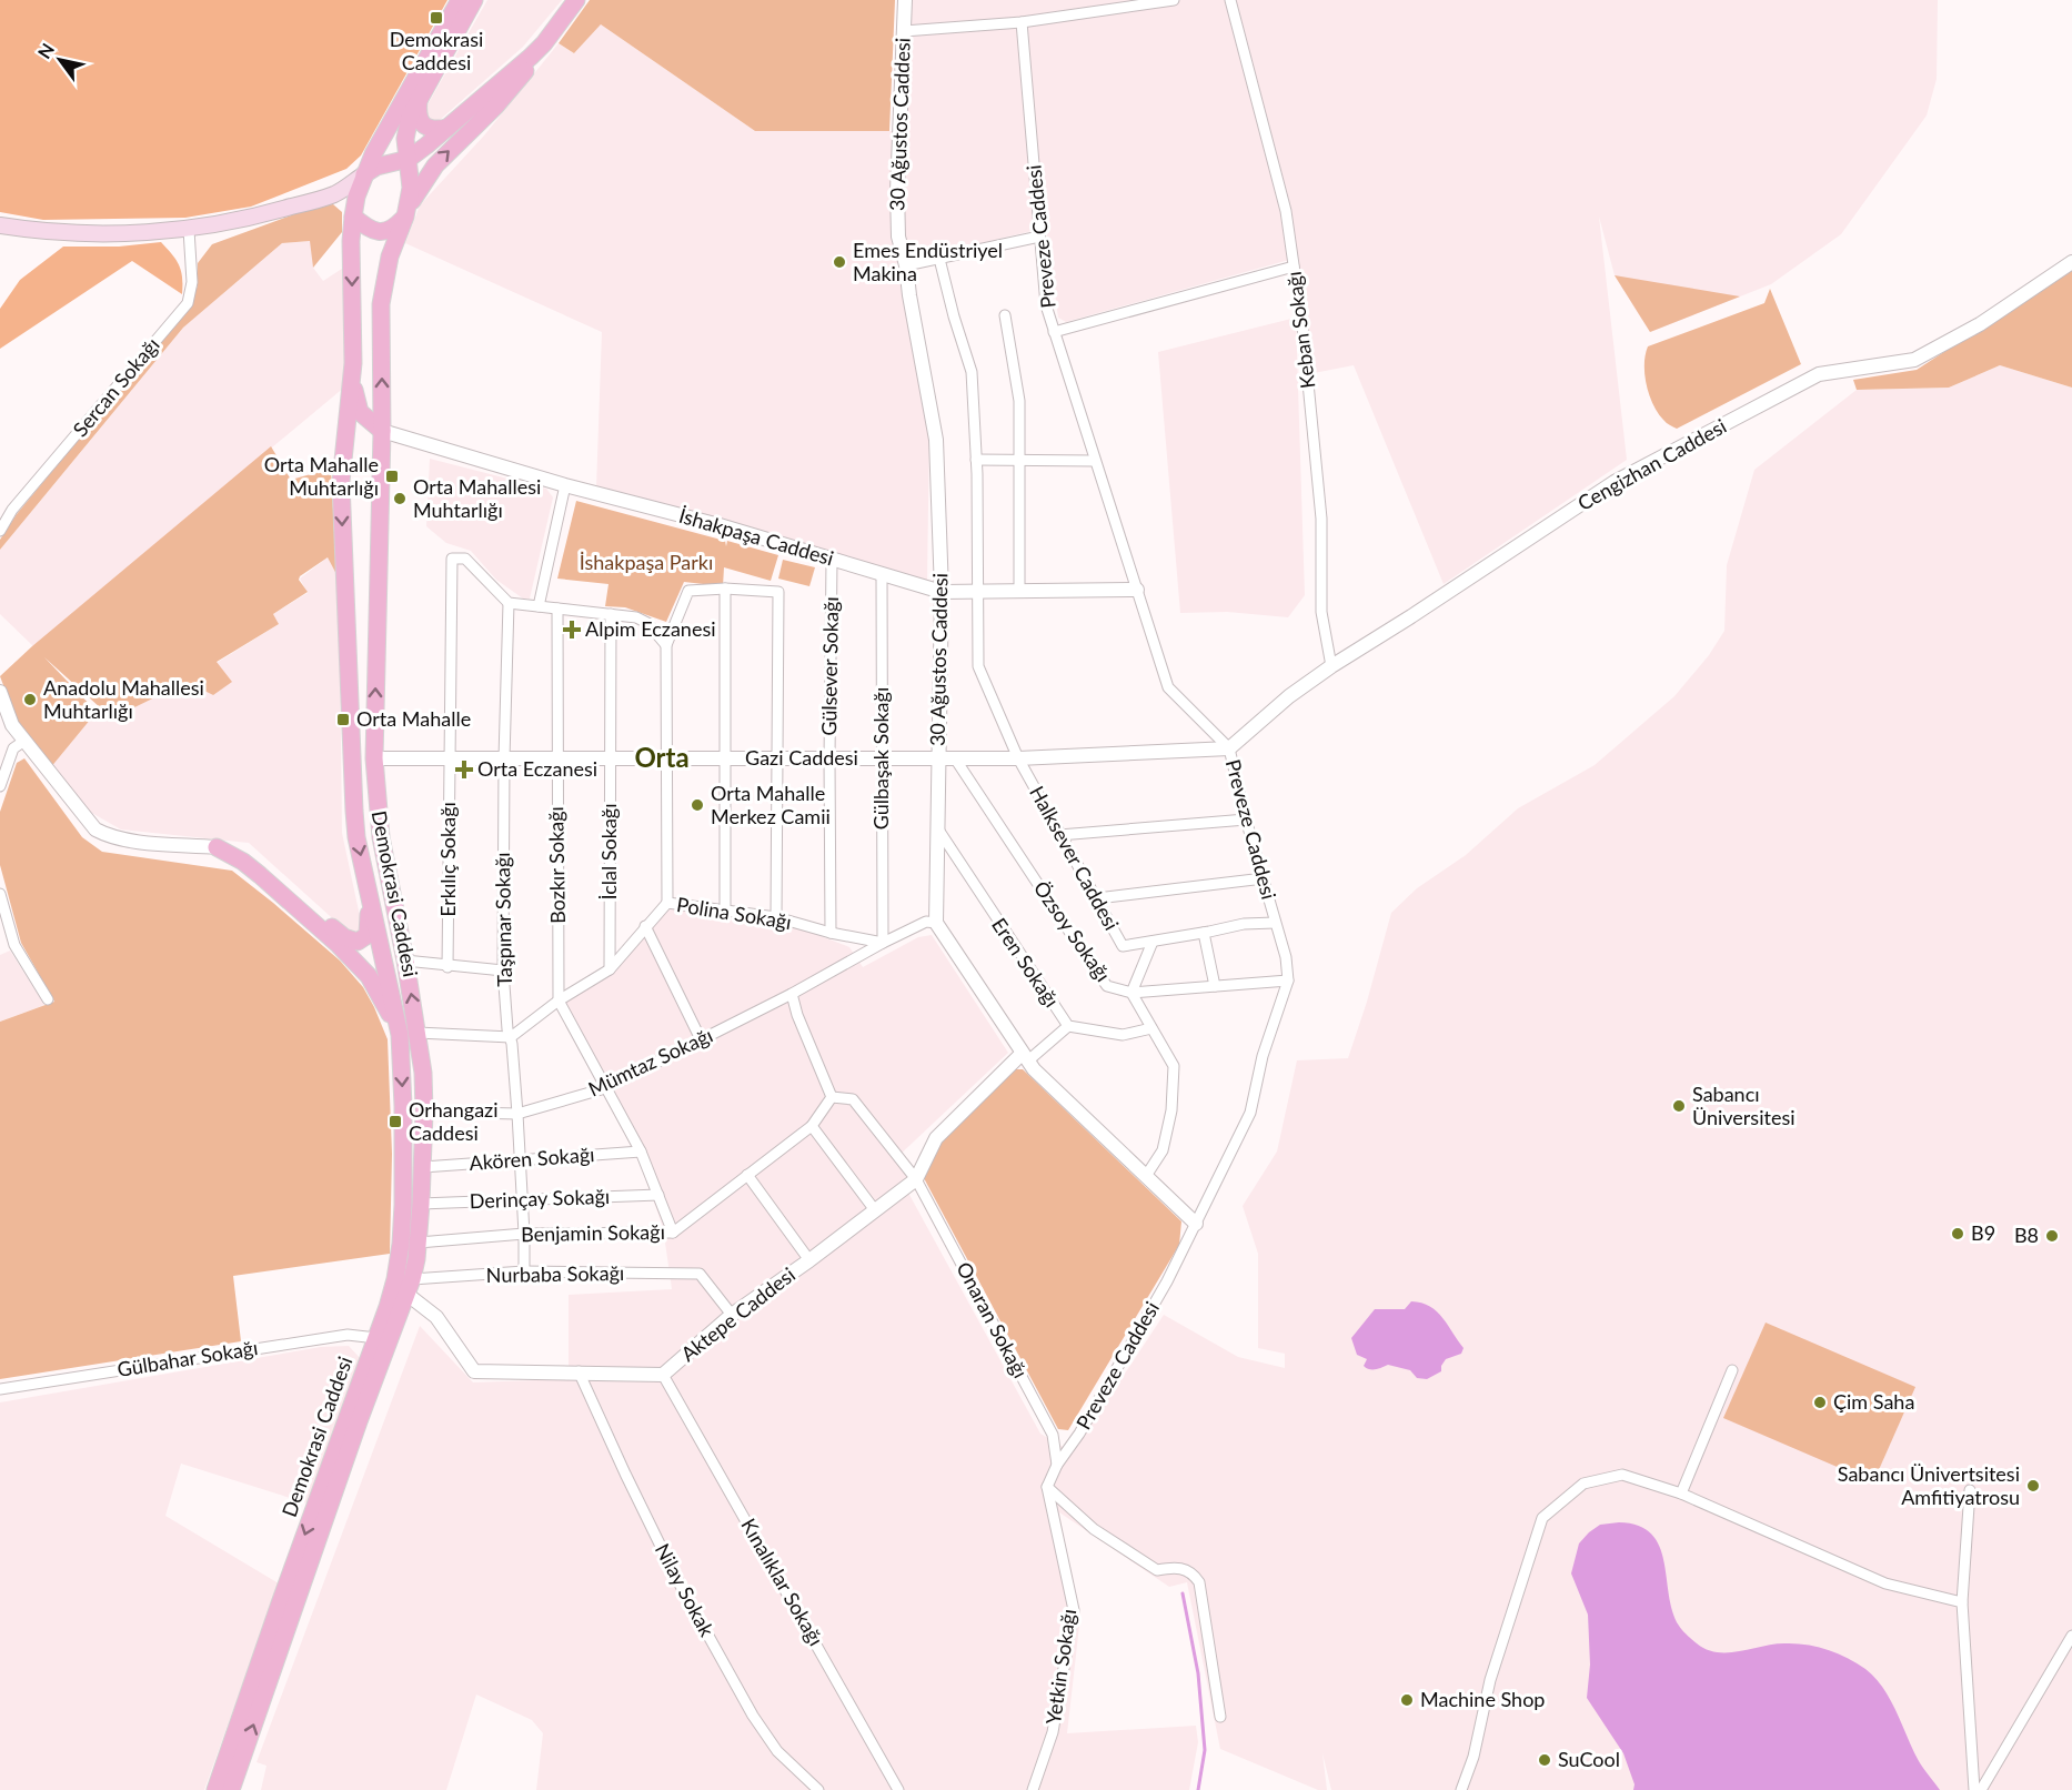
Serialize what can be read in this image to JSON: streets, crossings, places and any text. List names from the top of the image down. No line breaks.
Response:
{"streets":{"main road":["Demokrasi Caddesi"],"street":["30 Ağustos Caddesi","Preveze Caddesi","Keban Sokağı","Sercan Sokağı","Cengizhan Caddesi","İshakpaşa Caddesi","Gülsever Sokağı","Gazi Caddesi","Gülbaşak Sokağı","İclal Sokağı","Halksever Caddesi","Erkılıç Sokağı","Bozkır Sokağı","Polina Sokağı","Taşpınar Sokağı","Özsoy Sokağı","Eren Sokağı","Mümtaz Sokağı","Akören Sokağı","Derinçay Sokağı","Benjamin Sokağı","Nurbaba Sokağı","Aktepe Caddesi","Onaran Sokağı","Gülbahar Sokağı","Kınalıklar Sokağı","Nilay Sokak","Yetkin Sokağı"]},"crossings":[["30 Ağustos Caddesi","İshakpaşa Caddesi"],["30 Ağustos Caddesi","Gazi Caddesi"],["30 Ağustos Caddesi","Eren Sokağı"],["Preveze Caddesi","Cengizhan Caddesi"],["Preveze Caddesi","İshakpaşa Caddesi"],["Preveze Caddesi","Gazi Caddesi"],["Preveze Caddesi","Halksever Caddesi"],["Preveze Caddesi","Onaran Sokağı"],["Keban Sokağı","Cengizhan Caddesi"],["Cengizhan Caddesi","Gazi Caddesi"],["İshakpaşa Caddesi","Gülsever Sokağı"],["İshakpaşa Caddesi","Gülbaşak Sokağı"],["İshakpaşa Caddesi","Halksever Caddesi"],["İshakpaşa Caddesi","Demokrasi Caddesi"],["Gülsever Sokağı","Gazi Caddesi"],["Gülsever Sokağı","Polina Sokağı"],["Gazi Caddesi","Gülbaşak Sokağı"],["Gazi Caddesi","İclal Sokağı"],["Gazi Caddesi","Halksever Caddesi"],["Gazi Caddesi","Erkılıç Sokağı"],["Gazi Caddesi","Bozkır Sokağı"],["Gazi Caddesi","Demokrasi Caddesi"],["Gazi Caddesi","Taşpınar Sokağı"],["Gazi Caddesi","Özsoy Sokağı"],["Gülbaşak Sokağı","Polina Sokağı"],["Gülbaşak Sokağı","Mümtaz Sokağı"],["İclal Sokağı","Polina Sokağı"],["Erkılıç Sokağı","Taşpınar Sokağı"],["Bozkır Sokağı","Polina Sokağı"],["Demokrasi Caddesi","Mümtaz Sokağı"],["Demokrasi Caddesi","Akören Sokağı"],["Demokrasi Caddesi","Derinçay Sokağı"],["Demokrasi Caddesi","Benjamin Sokağı"],["Demokrasi Caddesi","Nurbaba Sokağı"],["Demokrasi Caddesi","Aktepe Caddesi"],["Demokrasi Caddesi","Gülbahar Sokağı"],["Polina Sokağı","Taşpınar Sokağı"],["Polina Sokağı","Mümtaz Sokağı"],["Taşpınar Sokağı","Mümtaz Sokağı"],["Taşpınar Sokağı","Akören Sokağı"],["Taşpınar Sokağı","Derinçay Sokağı"],["Taşpınar Sokağı","Benjamin Sokağı"],["Taşpınar Sokağı","Nurbaba Sokağı"],["Özsoy Sokağı","Eren Sokağı"],["Benjamin Sokağı","Onaran Sokağı"],["Nurbaba Sokağı","Aktepe Caddesi"],["Aktepe Caddesi","Onaran Sokağı"],["Aktepe Caddesi","Kınalıklar Sokağı"],["Aktepe Caddesi","Nilay Sokak"]],"districts":["Orta"],"parks":["İshakpaşa Parkı"],"places":{"transit":["Demokrasi Caddesi","Orta Mahalle Muhtarlığı","Orta Mahalle","Orhangazi Caddesi"],"other":["Emes Endüstriyel Makina","Orta Mahallesi Muhtarlığı","Anadolu Mahallesi Muhtarlığı","Orta Mahalle Merkez Camii","Sabancı Üniversitesi","B9","B8","Çim Saha","Sabancı Ünivertsitesi Amfitiyatrosu","Machine Shop","SuCool"],"health":["Alpim Eczanesi","Orta Eczanesi"]},"north":"top left"}
